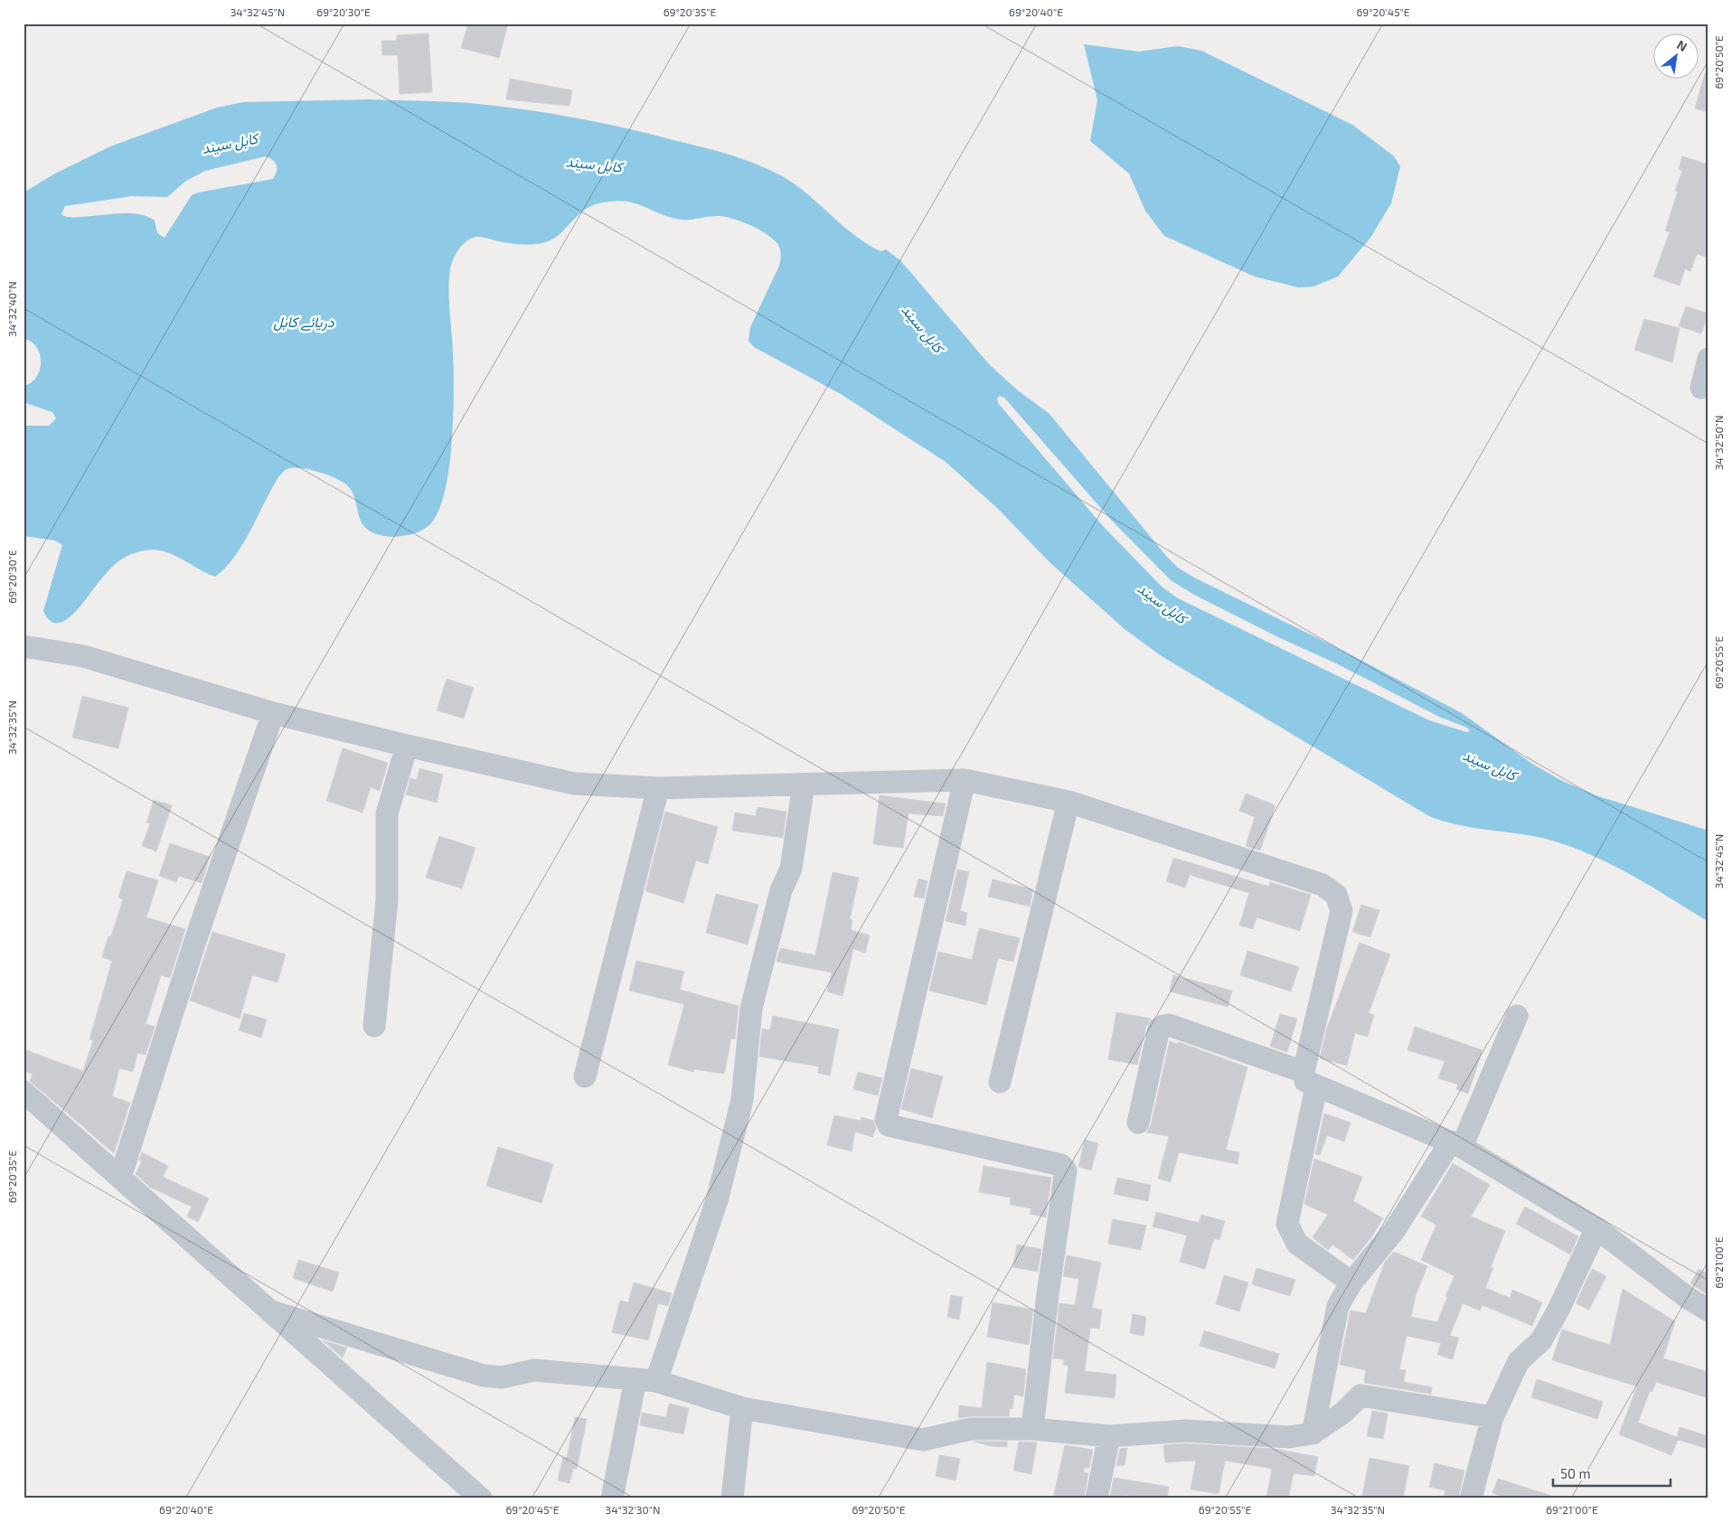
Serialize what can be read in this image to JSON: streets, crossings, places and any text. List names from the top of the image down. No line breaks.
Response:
{"water":["کابل سيند","دریائے کابل"],"scale_bar":"50 m","north":"top right","coordinates":["34°32'45\"N","69°20'30\"E","69°20'35\"E","69°20'40\"E","69°20'45\"E","69°20'50\"E","34°32'40\"N","34°32'50\"N","69°20'55\"E","34°32'35\"N","69°21'00\"E","34°32'30\"N"]}
